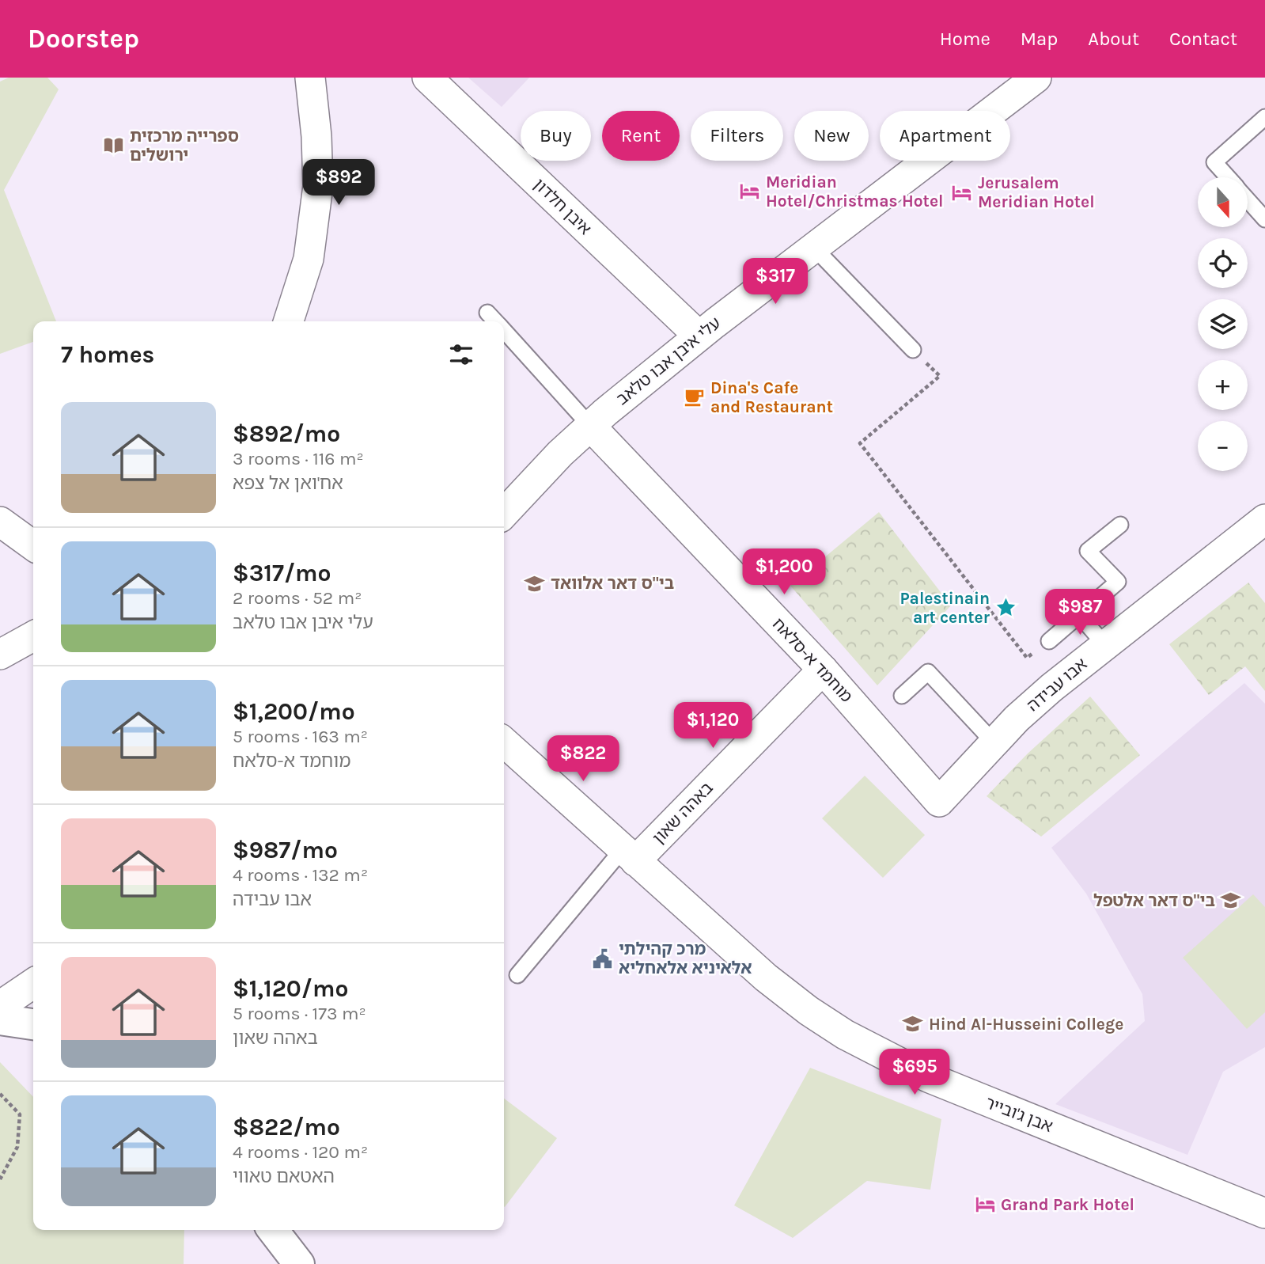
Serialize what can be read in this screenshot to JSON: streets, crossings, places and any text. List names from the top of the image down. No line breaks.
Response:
{"streets":{"street":["איבן חלדון","עלי איבן אבו טלאב","מוחמד א-סלאח","אבו עבידה","באהה שאון","אבן ג'ובייר"]},"crossings":[["איבן חלדון","עלי איבן אבו טלאב"],["עלי איבן אבו טלאב","מוחמד א-סלאח"],["מוחמד א-סלאח","אבו עבידה"],["מוחמד א-סלאח","באהה שאון"],["באהה שאון","אבן ג'ובייר"]],"places":{"library":["ספרייה מרכזית ירושלים"],"hotel":["Meridian Hotel/Christmas Hotel","Jerusalem Meridian Hotel","Grand Park Hotel"],"cafe":["Dina's Cafe and Restaurant"],"school or university":["בי\"ס דאר אלוואד","בי\"ס דאר אלטפל","Hind Al-Husseini College"],"place":["Palestinain art center"],"public building":["מרכ קהילתי אלאיניא אלאחליא"]},"north":"bottom","page":{"header":"Doorstep","nav":["Home","Map","About","Contact"],"chip":["Buy","Rent","Filters","New","Apartment"],"price":["$892","$317","$1,200","$987","$1,120","$822","$695"],"map_buttons":["+","−"],"heading":"7 homes","list":[{"name":"$892/mo","note":"3 rooms · 116 m² · אח'ואן אל צפא"},{"name":"$317/mo","note":"2 rooms · 52 m² · עלי איבן אבו טלאב"},{"name":"$1,200/mo","note":"5 rooms · 163 m² · מוחמד א-סלאח"},{"name":"$987/mo","note":"4 rooms · 132 m² · אבו עבידה"},{"name":"$1,120/mo","note":"5 rooms · 173 m² · באהה שאון"},{"name":"$822/mo","note":"4 rooms · 120 m² · האטאם טאווי"}]}}
